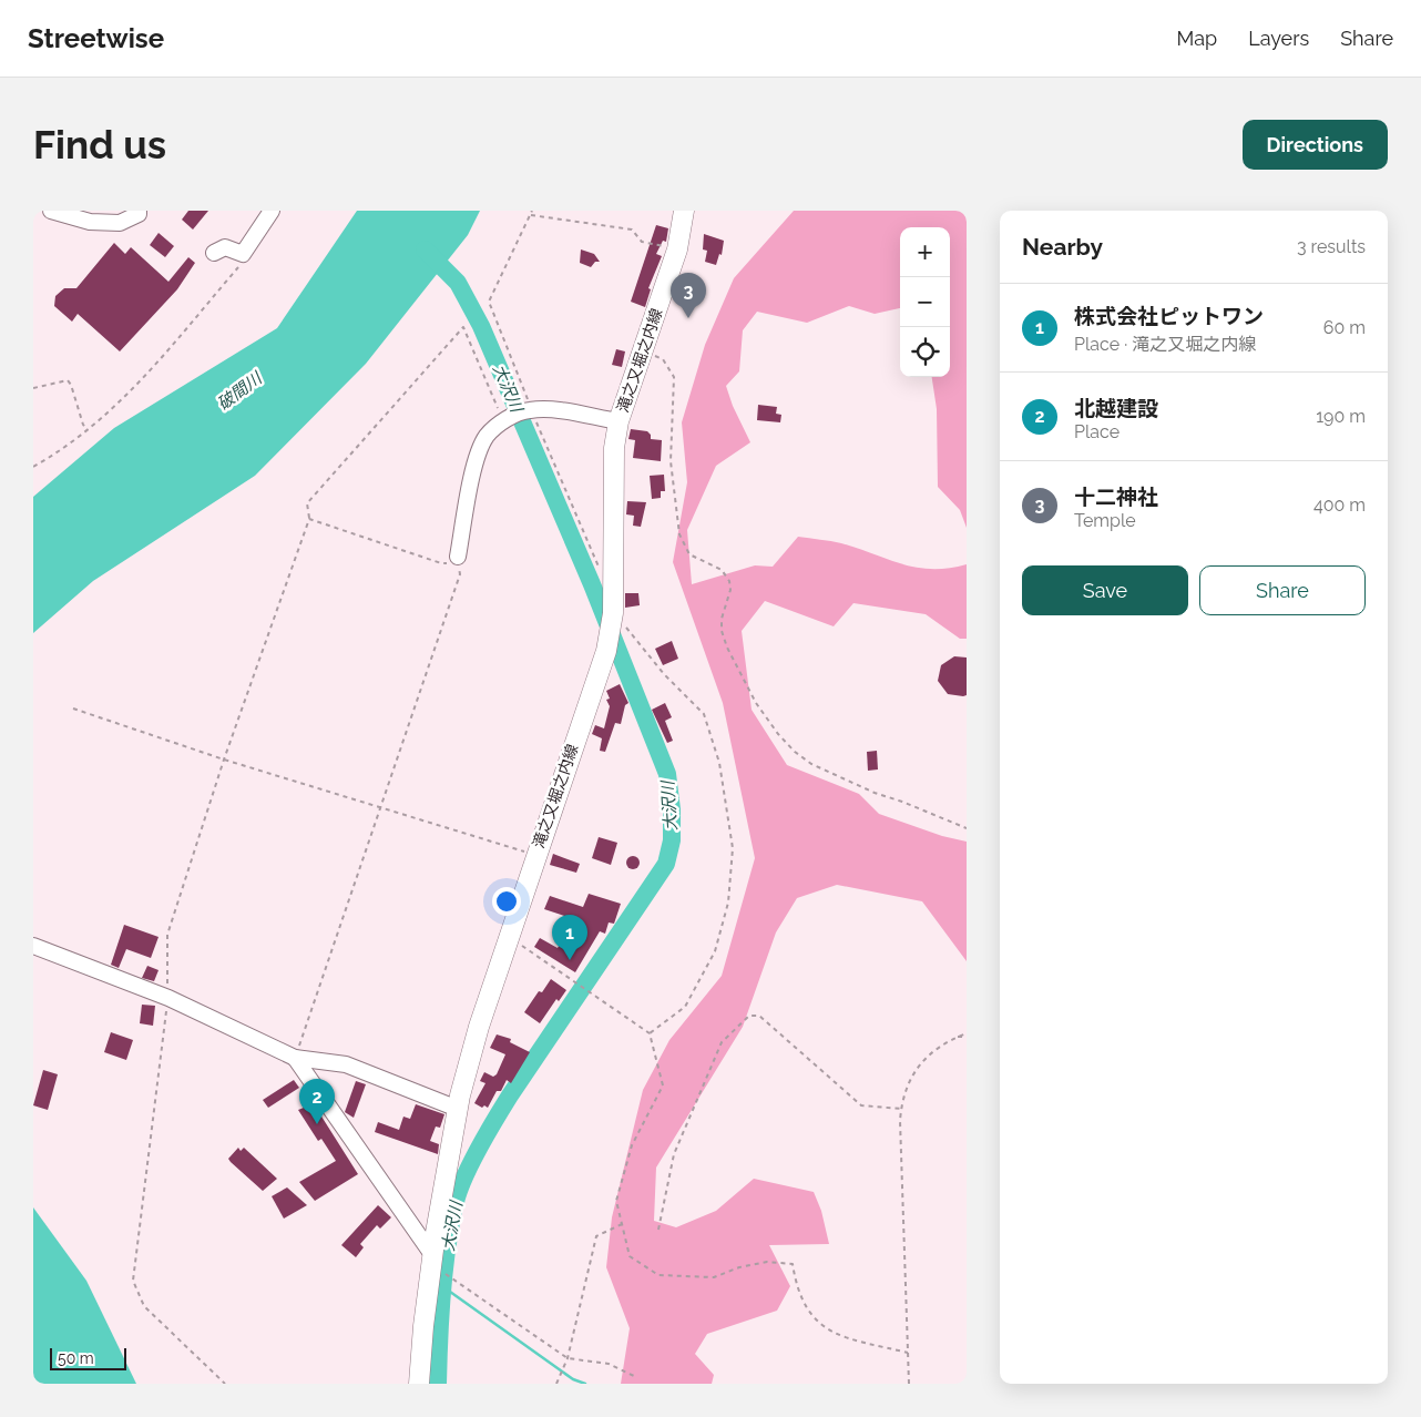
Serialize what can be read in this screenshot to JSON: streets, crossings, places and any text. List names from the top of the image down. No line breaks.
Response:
{"streets":{"main road":["滝之又堀之内線"]},"water":["大沢川","破間川"],"scale_bar":"50 m","page":{"header":"Streetwise","nav":["Map","Layers","Share"],"buttons":["Directions",["Save","Share"]],"title":"Find us","heading":["Nearby","3 results"],"map_buttons":["+","−"],"pins":["3","1","2"],"list":[{"mark":"1","name":"株式会社ピットワン","note":"Place · 滝之又堀之内線","value":"60 m"},{"mark":"2","name":"北越建設","note":"Place","value":"190 m"},{"mark":"3","name":"十二神社","note":"Temple","value":"400 m"}],"scale":"50 m"}}
